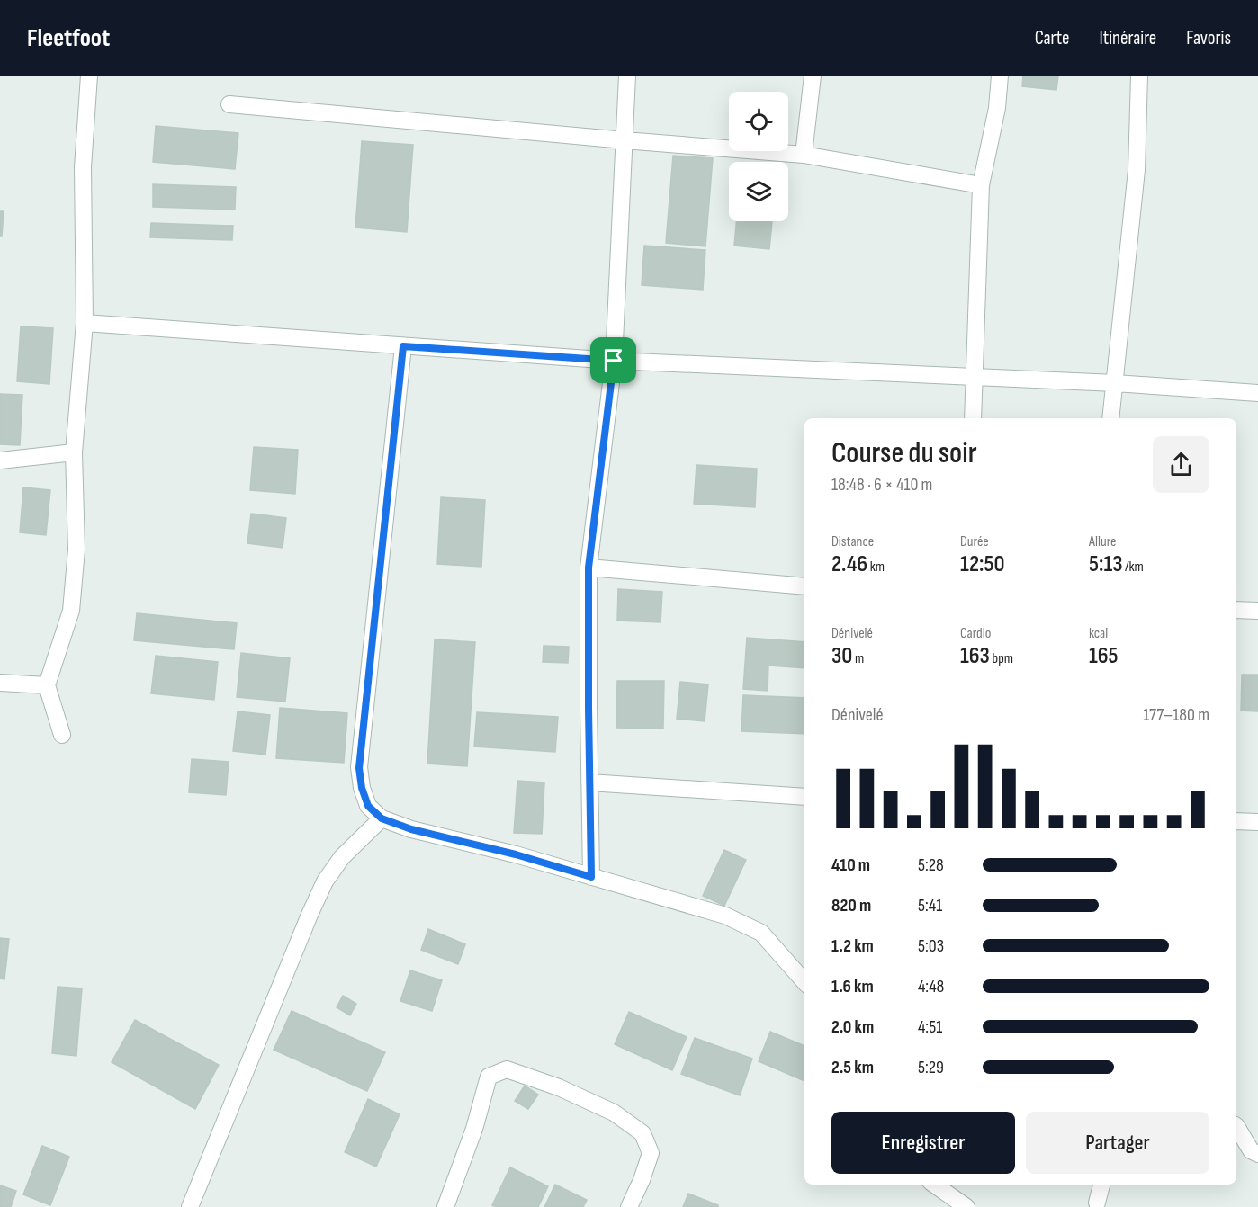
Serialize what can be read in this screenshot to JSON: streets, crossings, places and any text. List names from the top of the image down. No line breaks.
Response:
{"page":{"header":"Fleetfoot","nav":["Carte","Itinéraire","Favoris"],"heading":["Course du soir","18:48 · 6 × 410 m"],"stats":[["Distance","2.46 km"],["Durée","12:50"],["Allure","5:13 /km"],["Dénivelé","30 m"],["Cardio","163 bpm"],["kcal","165"]],"chart":["Dénivelé","177–180 m"],"list":[{"name":"410 m","note":"5:28"},{"name":"820 m","note":"5:41"},{"name":"1.2 km","note":"5:03"},{"name":"1.6 km","note":"4:48"},{"name":"2.0 km","note":"4:51"},{"name":"2.5 km","note":"5:29"}],"buttons":["Enregistrer","Partager"]}}
